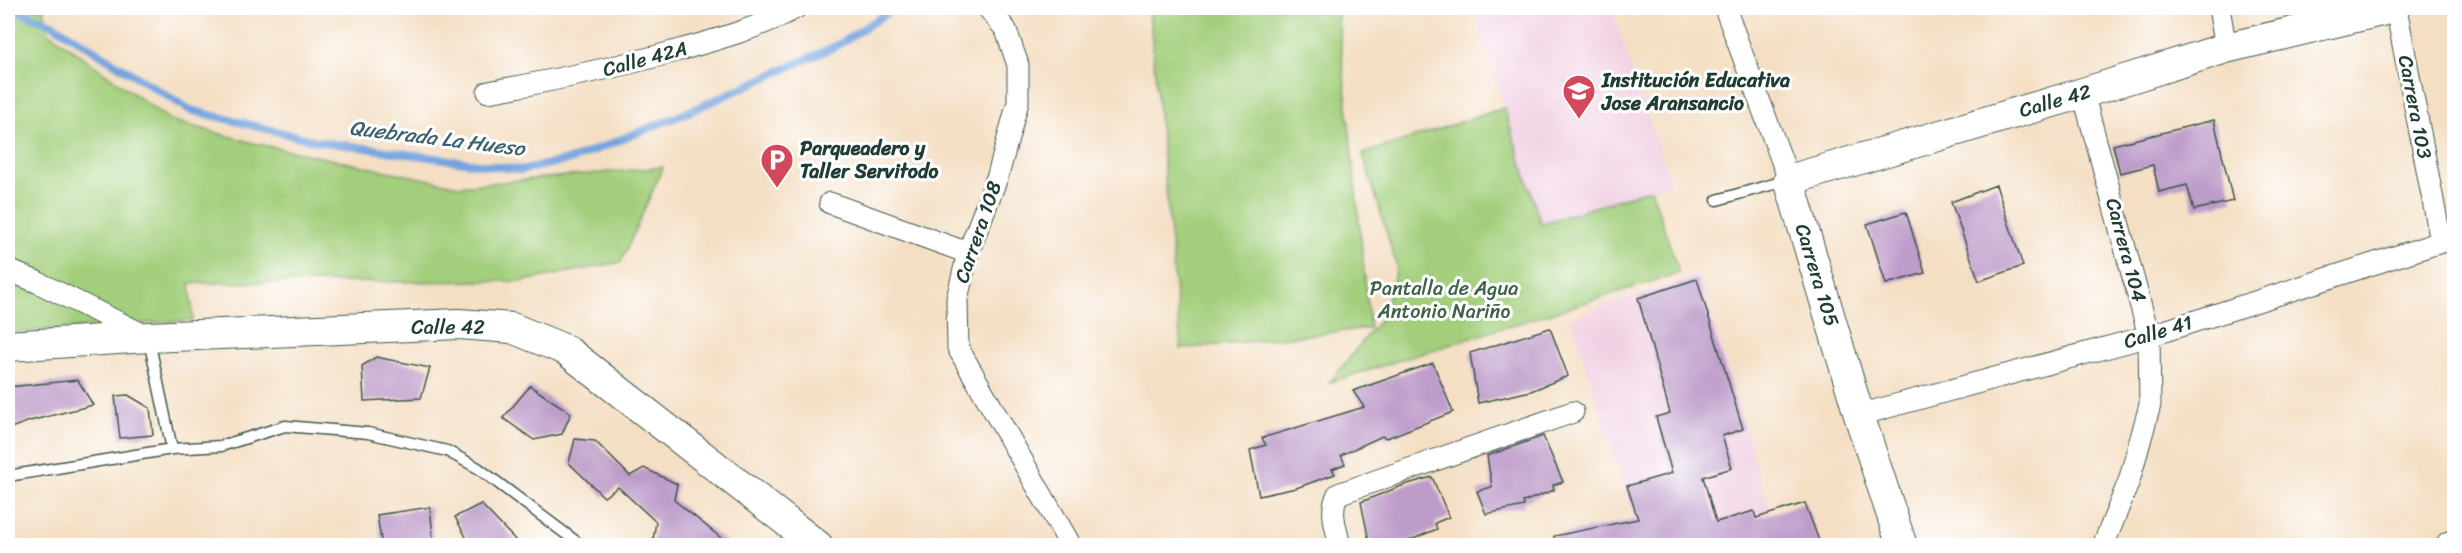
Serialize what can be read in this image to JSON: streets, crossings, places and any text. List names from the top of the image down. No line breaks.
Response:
{"streets":{"street":["Calle 42A","Calle 42","Carrera 103","Carrera 108","Carrera 104","Carrera 105","Calle 41"]},"crossings":[["Calle 42","Carrera 103"],["Calle 42","Carrera 104"],["Calle 42","Carrera 105"],["Carrera 103","Calle 41"],["Carrera 104","Calle 41"],["Carrera 105","Calle 41"]],"water":["Quebrada La Hueso"],"parks":["Pantalla de Agua Antonio Nariño"],"places":{"school or university":["Institución Educativa Jose Aransancio"],"parking":["Parqueadero y Taller Servitodo"]}}
